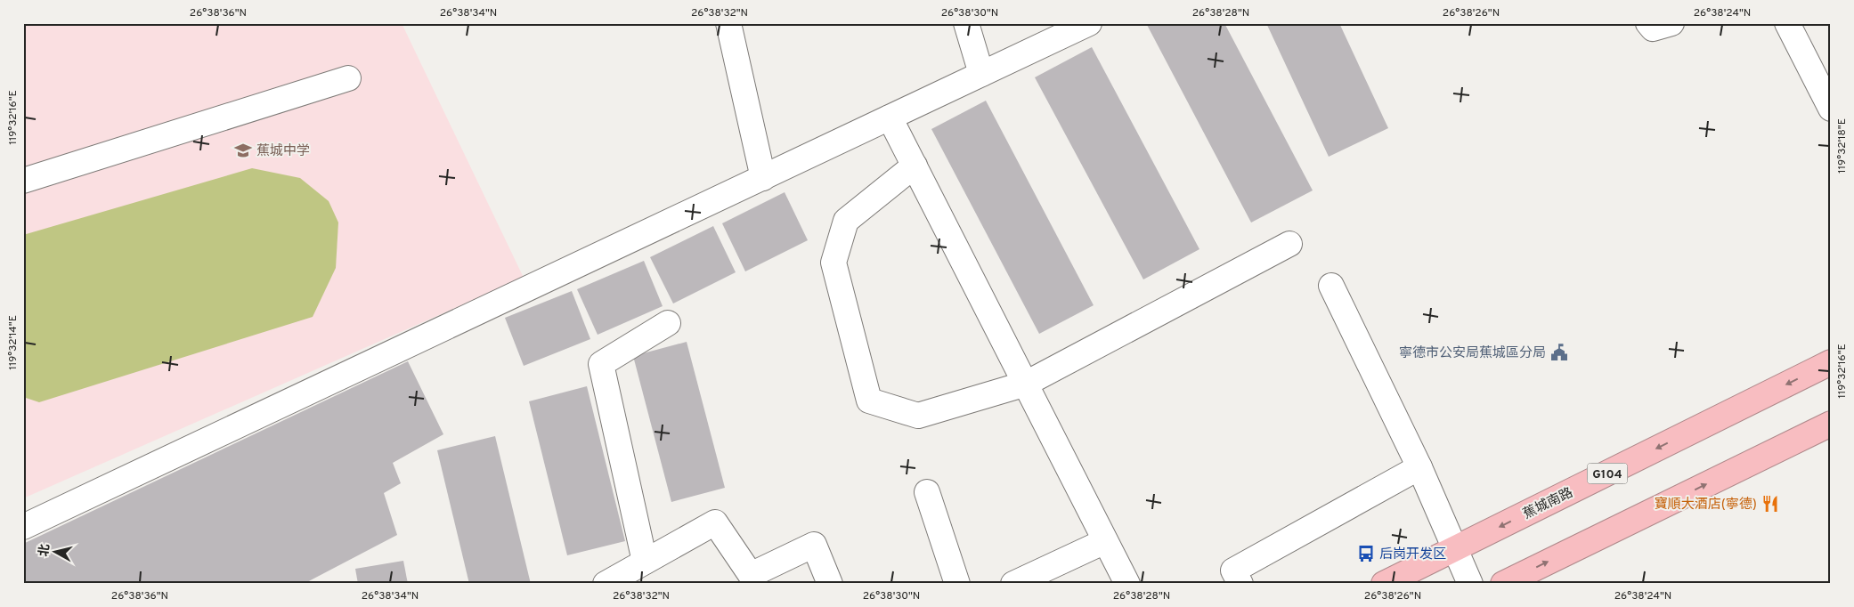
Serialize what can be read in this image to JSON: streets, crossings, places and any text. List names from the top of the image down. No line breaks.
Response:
{"streets":{"highway":["G104","蕉城南路"]},"places":{"school or university":["蕉城中学"],"public building":["寧德市公安局蕉城區分局"],"restaurant":["寶順大酒店(寧德)"],"bus stop":["后岗开发区"]},"north":"left","coordinates":["26°38'36\"N","26°38'34\"N","26°38'32\"N","26°38'30\"N","26°38'28\"N","26°38'26\"N","26°38'24\"N","119°32'16\"E","119°32'18\"E","119°32'14\"E"]}
